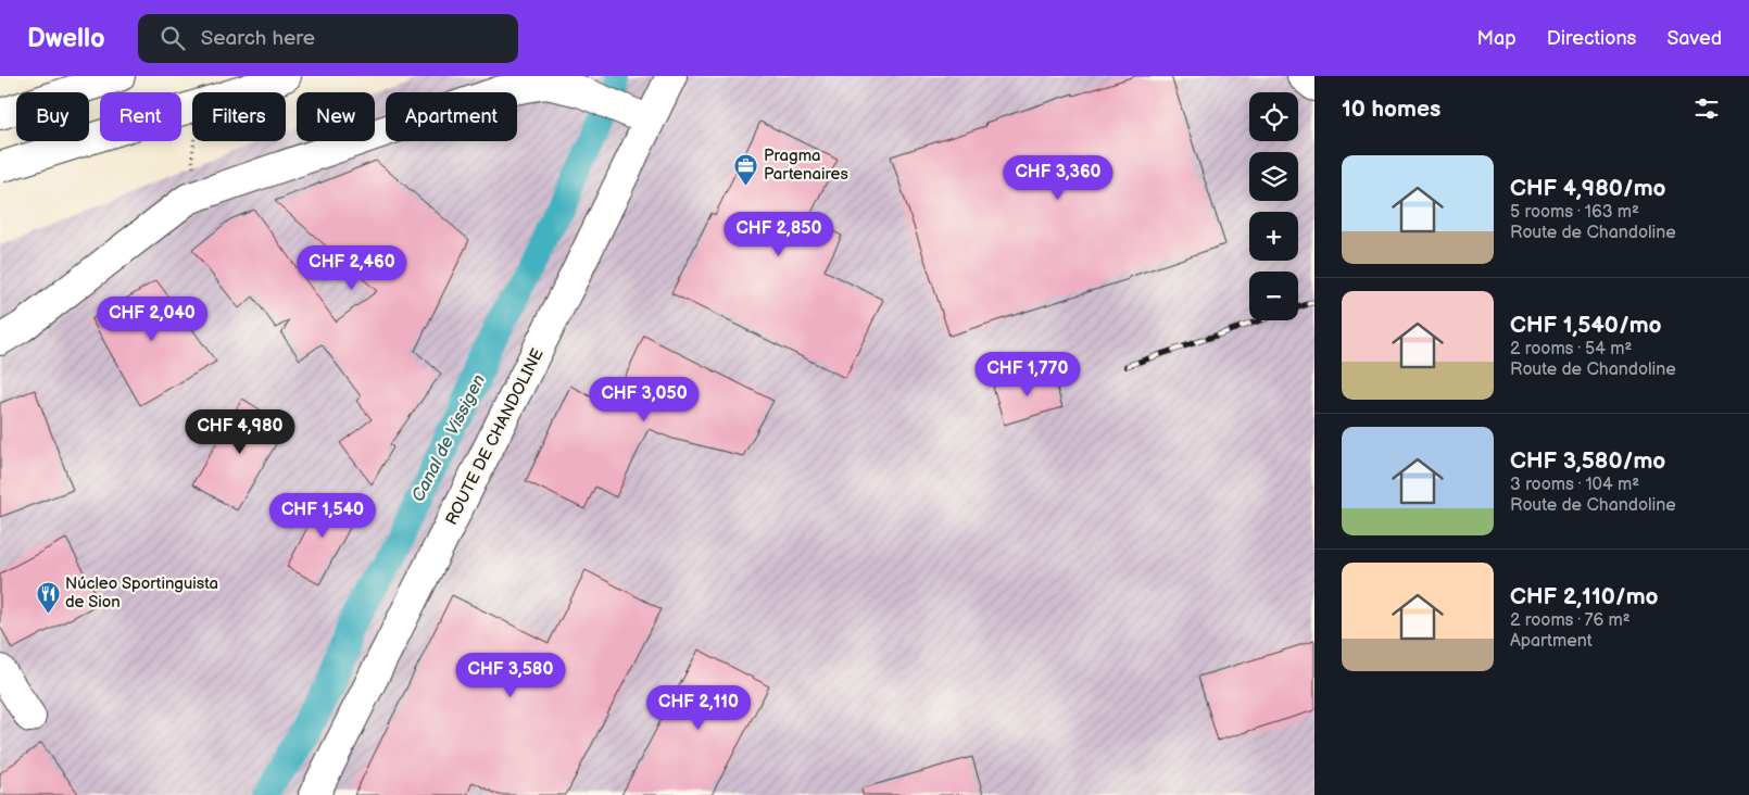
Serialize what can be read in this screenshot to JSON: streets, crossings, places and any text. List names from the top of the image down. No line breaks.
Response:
{"streets":{"main road":["ROUTE DE CHANDOLINE"]},"water":["Canal de Vissigen"],"places":{"office":["Pragma Partenaires"],"restaurant":["Núcleo Sportinguista de Sion"]},"page":{"header":"Dwello","search":"Search here","nav":["Map","Directions","Saved"],"heading":"10 homes","map_buttons":["+","−"],"chip":["Buy","Rent","Filters","New","Apartment"],"list":[{"name":"CHF 4,980/mo","note":"5 rooms · 163 m² · Route de Chandoline"},{"name":"CHF 1,540/mo","note":"2 rooms · 54 m² · Route de Chandoline"},{"name":"CHF 3,580/mo","note":"3 rooms · 104 m² · Route de Chandoline"},{"name":"CHF 2,110/mo","note":"2 rooms · 76 m² · Apartment"}],"price":["CHF 3,360","CHF 2,850","CHF 2,460","CHF 2,040","CHF 1,770","CHF 3,050","CHF 4,980","CHF 1,540","CHF 3,580","CHF 2,110"]}}
